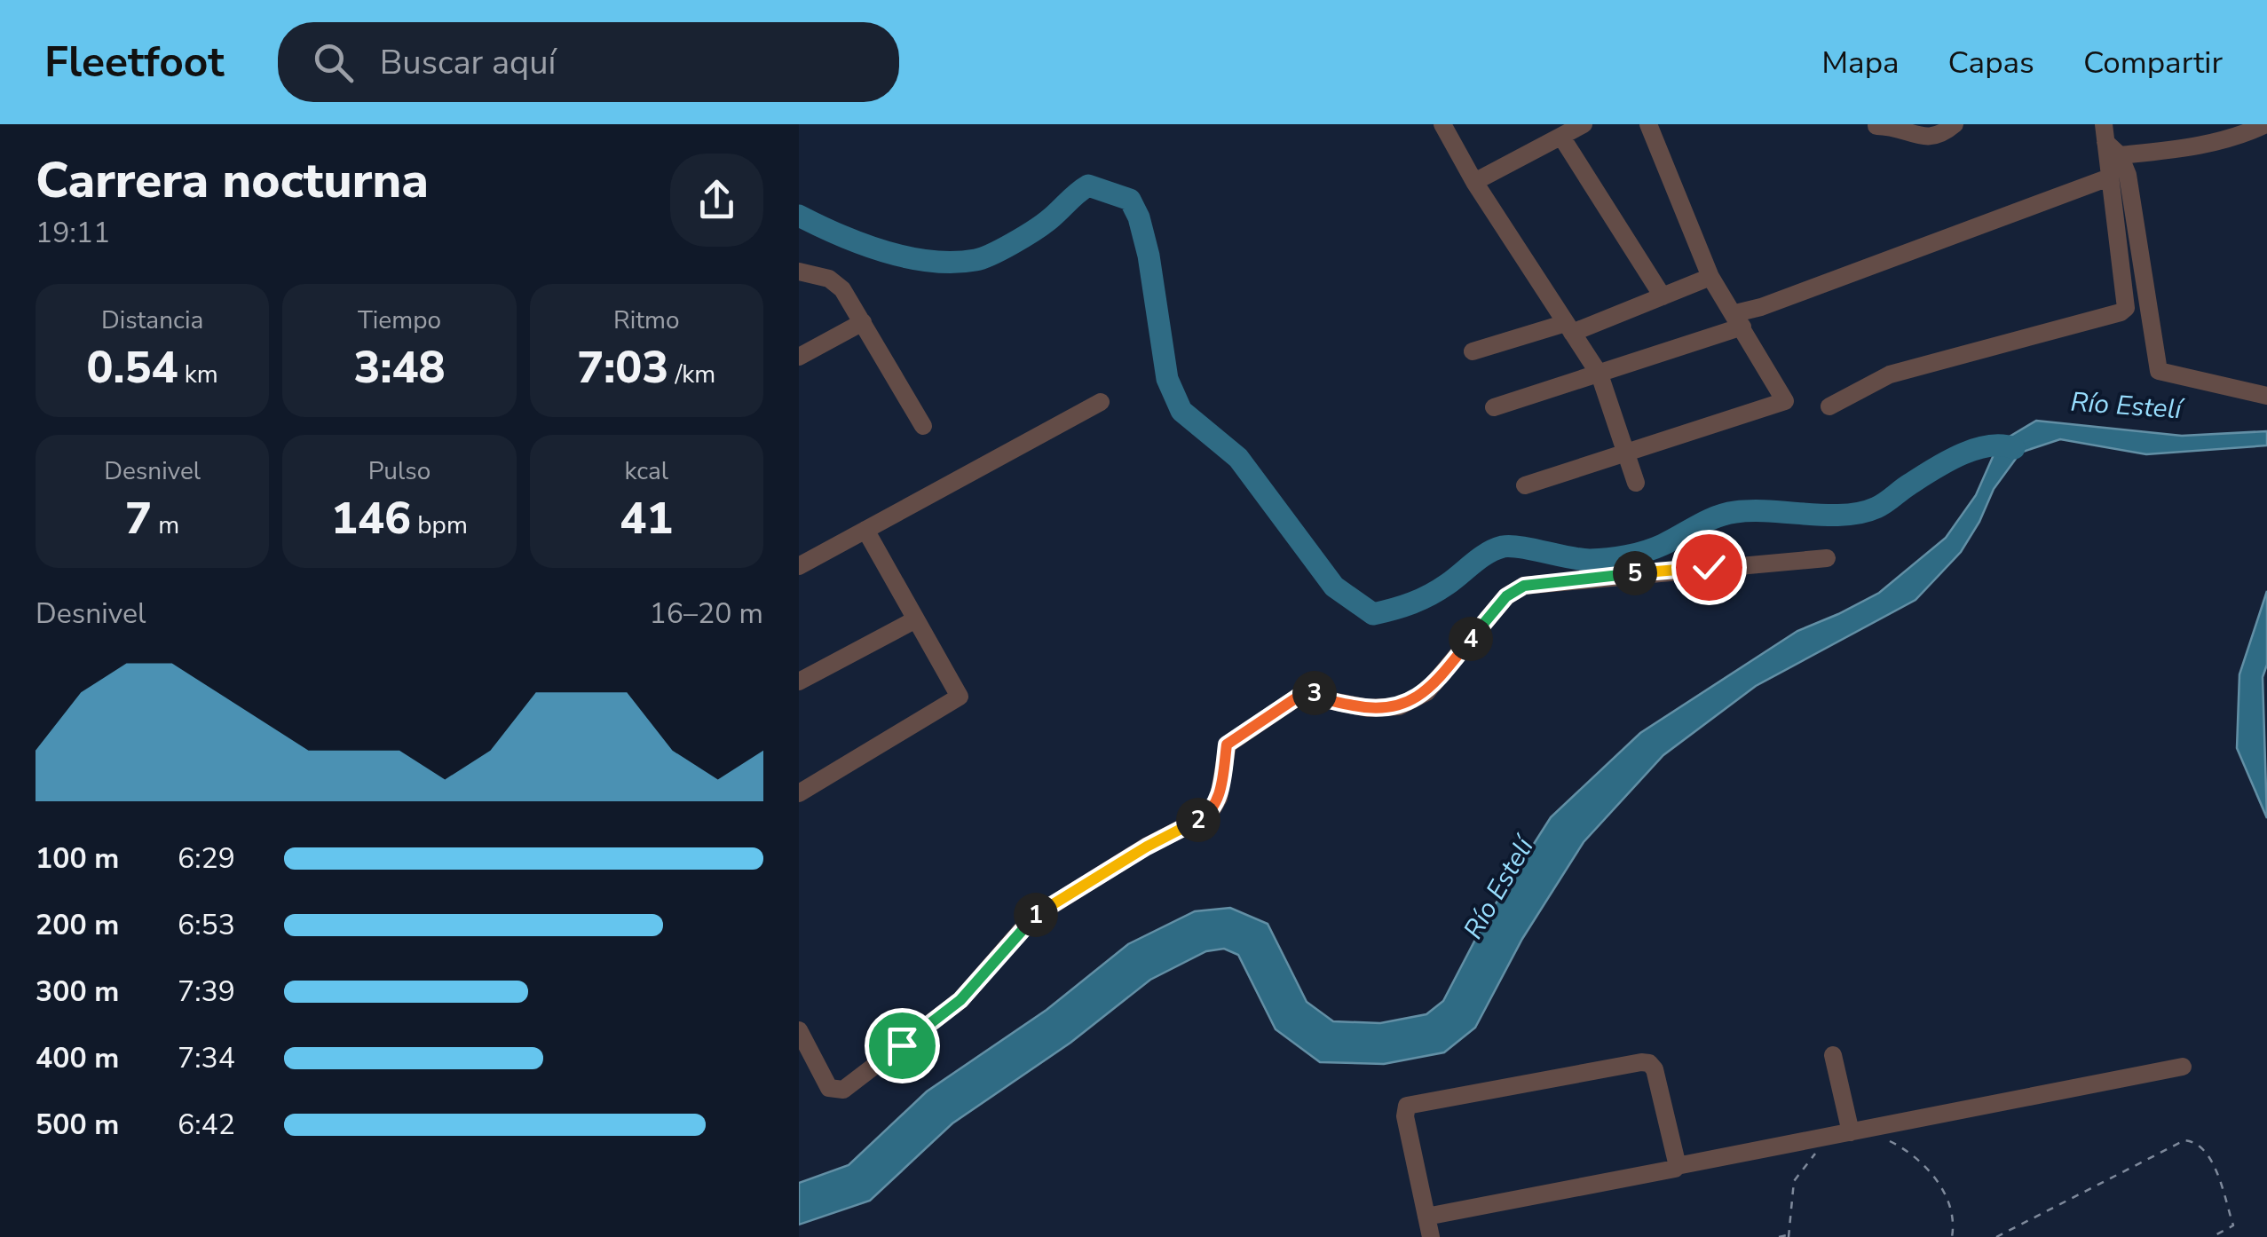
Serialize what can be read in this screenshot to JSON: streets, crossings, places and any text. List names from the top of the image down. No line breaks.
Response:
{"water":["Río Estelí"],"page":{"header":"Fleetfoot","search":"Buscar aquí","nav":["Mapa","Capas","Compartir"],"heading":["Carrera nocturna","19:11"],"stats":[["Distancia","0.54 km"],["Tiempo","3:48"],["Ritmo","7:03 /km"],["Desnivel","7 m"],["Pulso","146 bpm"],["kcal","41"]],"pins":["5","4","3","2","1"],"chart":["Desnivel","16–20 m"],"list":[{"name":"100 m","note":"6:29"},{"name":"200 m","note":"6:53"},{"name":"300 m","note":"7:39"},{"name":"400 m","note":"7:34"},{"name":"500 m","note":"6:42"}]}}
